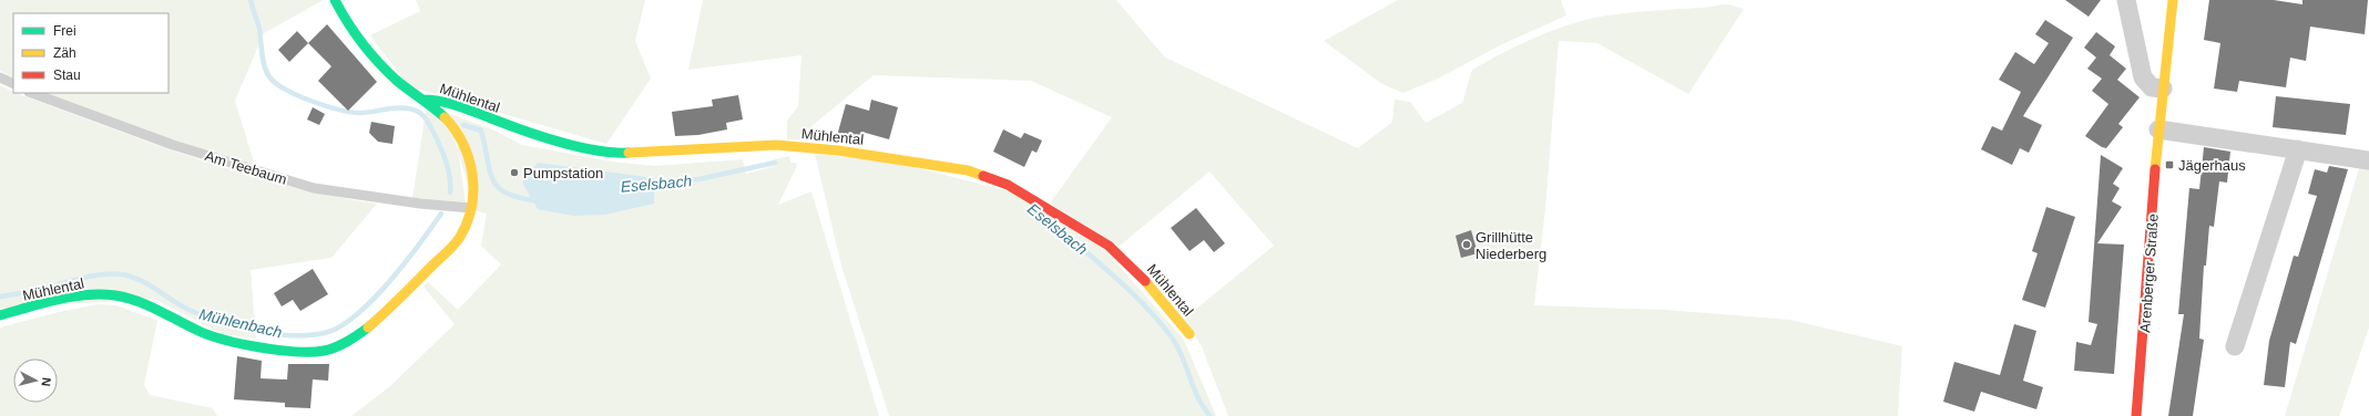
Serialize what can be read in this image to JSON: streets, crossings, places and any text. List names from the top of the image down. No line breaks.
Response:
{"streets":{"street":["Mühlental","Arenberger Straße"],"lane":["Am Teebaum"]},"crossings":[["Mühlental","Am Teebaum"]],"water":["Eselsbach","Mühlenbach"],"places":{"transit":["Jägerhaus"],"other":["Pumpstation","Grillhütte Niederberg"]},"legend":["Frei","Zäh","Stau"],"north":"right"}
